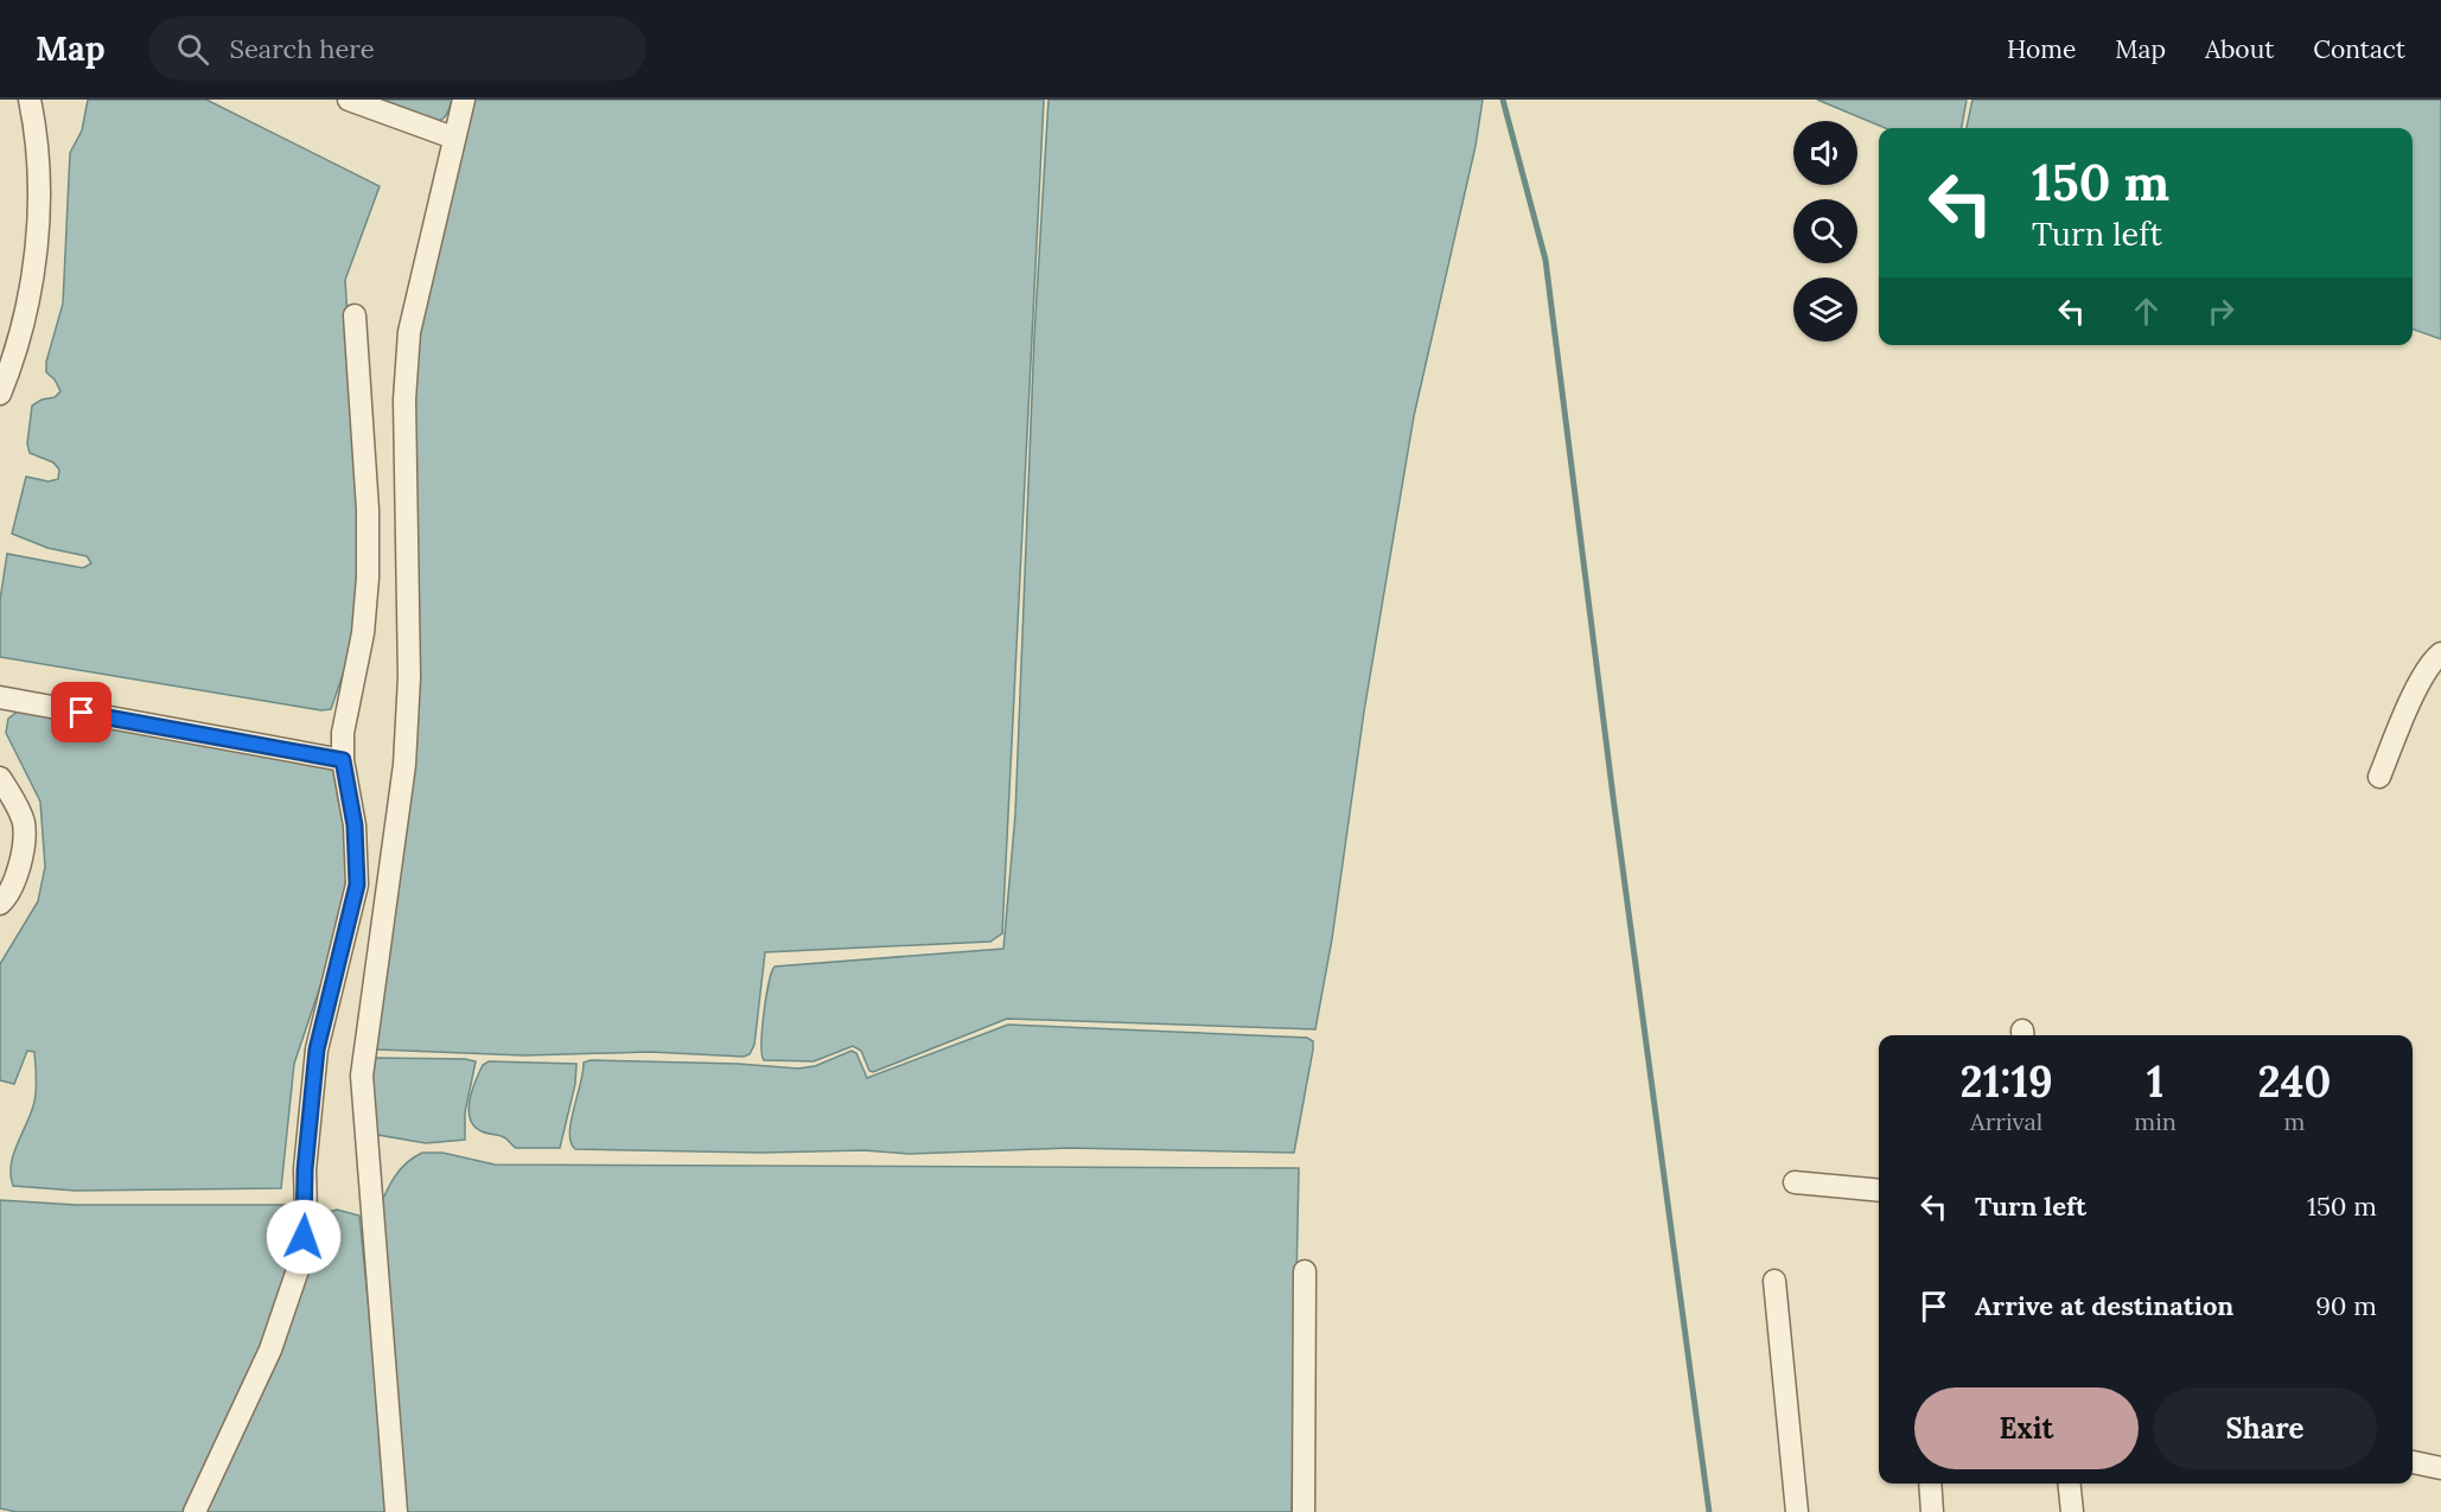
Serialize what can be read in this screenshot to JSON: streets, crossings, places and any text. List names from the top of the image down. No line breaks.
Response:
{"page":{"header":"Map","search":"Search here","nav":["Home","Map","About","Contact"],"turn":["150 m","Turn left"],"eta":["21:19","Arrival","1","min","240","m"],"list":[{"name":"Turn left","value":"150 m"},{"name":"Arrive at destination","value":"90 m"}],"buttons":["Exit","Share"]}}
